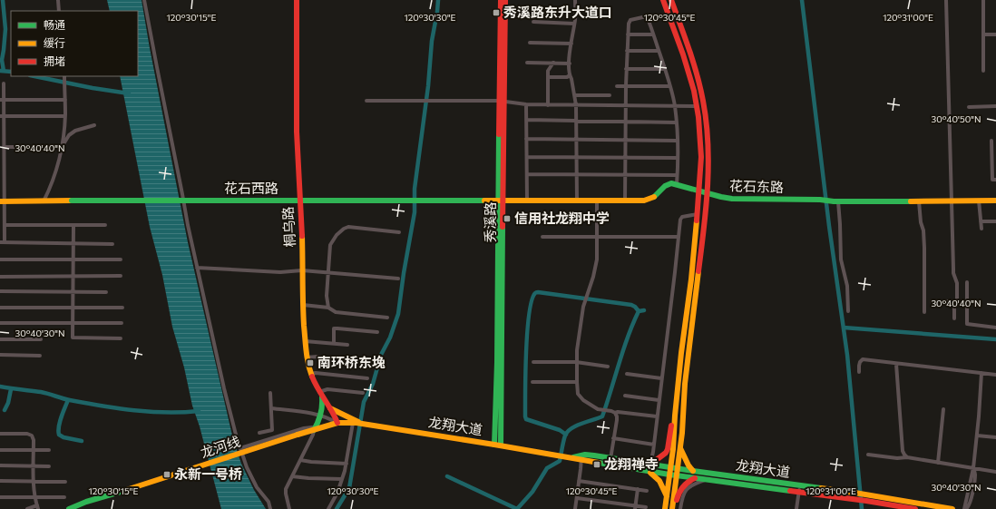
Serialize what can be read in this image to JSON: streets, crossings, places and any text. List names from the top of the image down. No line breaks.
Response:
{"streets":{"main road":["花石东路","花石西路","秀溪路","桐乌路","龙翔大道","龙河线"]},"crossings":[["花石西路","秀溪路"],["花石西路","桐乌路"],["秀溪路","龙翔大道"],["桐乌路","龙翔大道"],["桐乌路","龙河线"],["龙翔大道","龙河线"]],"places":{"transit":["秀溪路东升大道口","信用社龙翔中学","南环桥东堍","龙翔禅寺","永新一号桥"]},"legend":["畅通","缓行","拥堵"],"coordinates":["120°30'15\"E","120°30'45\"E","120°31'00\"E","120°30'30\"E","30°40'50\"N","30°40'40\"N","30°40'30\"N"]}
